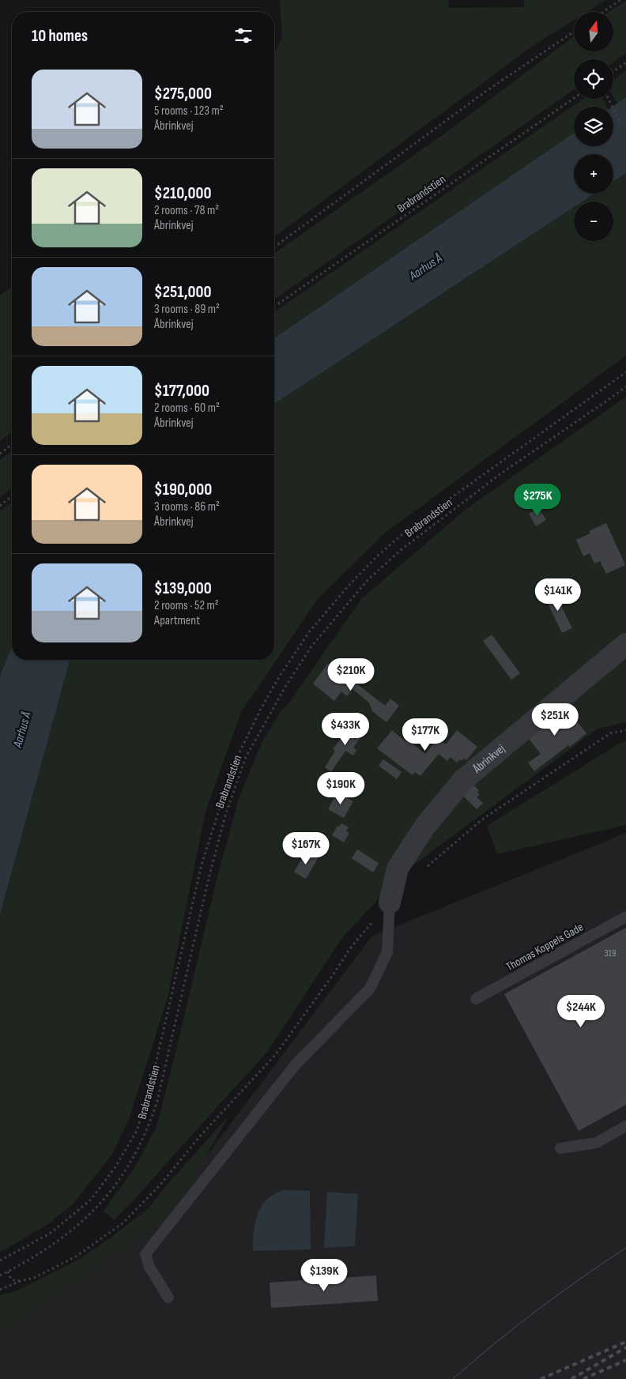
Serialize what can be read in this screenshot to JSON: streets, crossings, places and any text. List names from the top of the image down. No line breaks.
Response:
{"streets":{"street":["Åbrinkvej"],"lane":["Thomas Koppels Gade"],"path":["Brabrandstien"]},"water":["Aarhus Å"],"house_numbers":["319"],"north":"top","page":{"map_buttons":["+","−"],"heading":"10 homes","list":[{"name":"$275,000","note":"5 rooms · 123 m² · Åbrinkvej"},{"name":"$210,000","note":"2 rooms · 78 m² · Åbrinkvej"},{"name":"$251,000","note":"3 rooms · 89 m² · Åbrinkvej"},{"name":"$177,000","note":"2 rooms · 60 m² · Åbrinkvej"},{"name":"$190,000","note":"3 rooms · 86 m² · Åbrinkvej"},{"name":"$139,000","note":"2 rooms · 52 m² · Apartment"}],"price":["$275K","$141K","$210K","$251K","$433K","$177K","$190K","$167K","$244K","$139K"]}}
